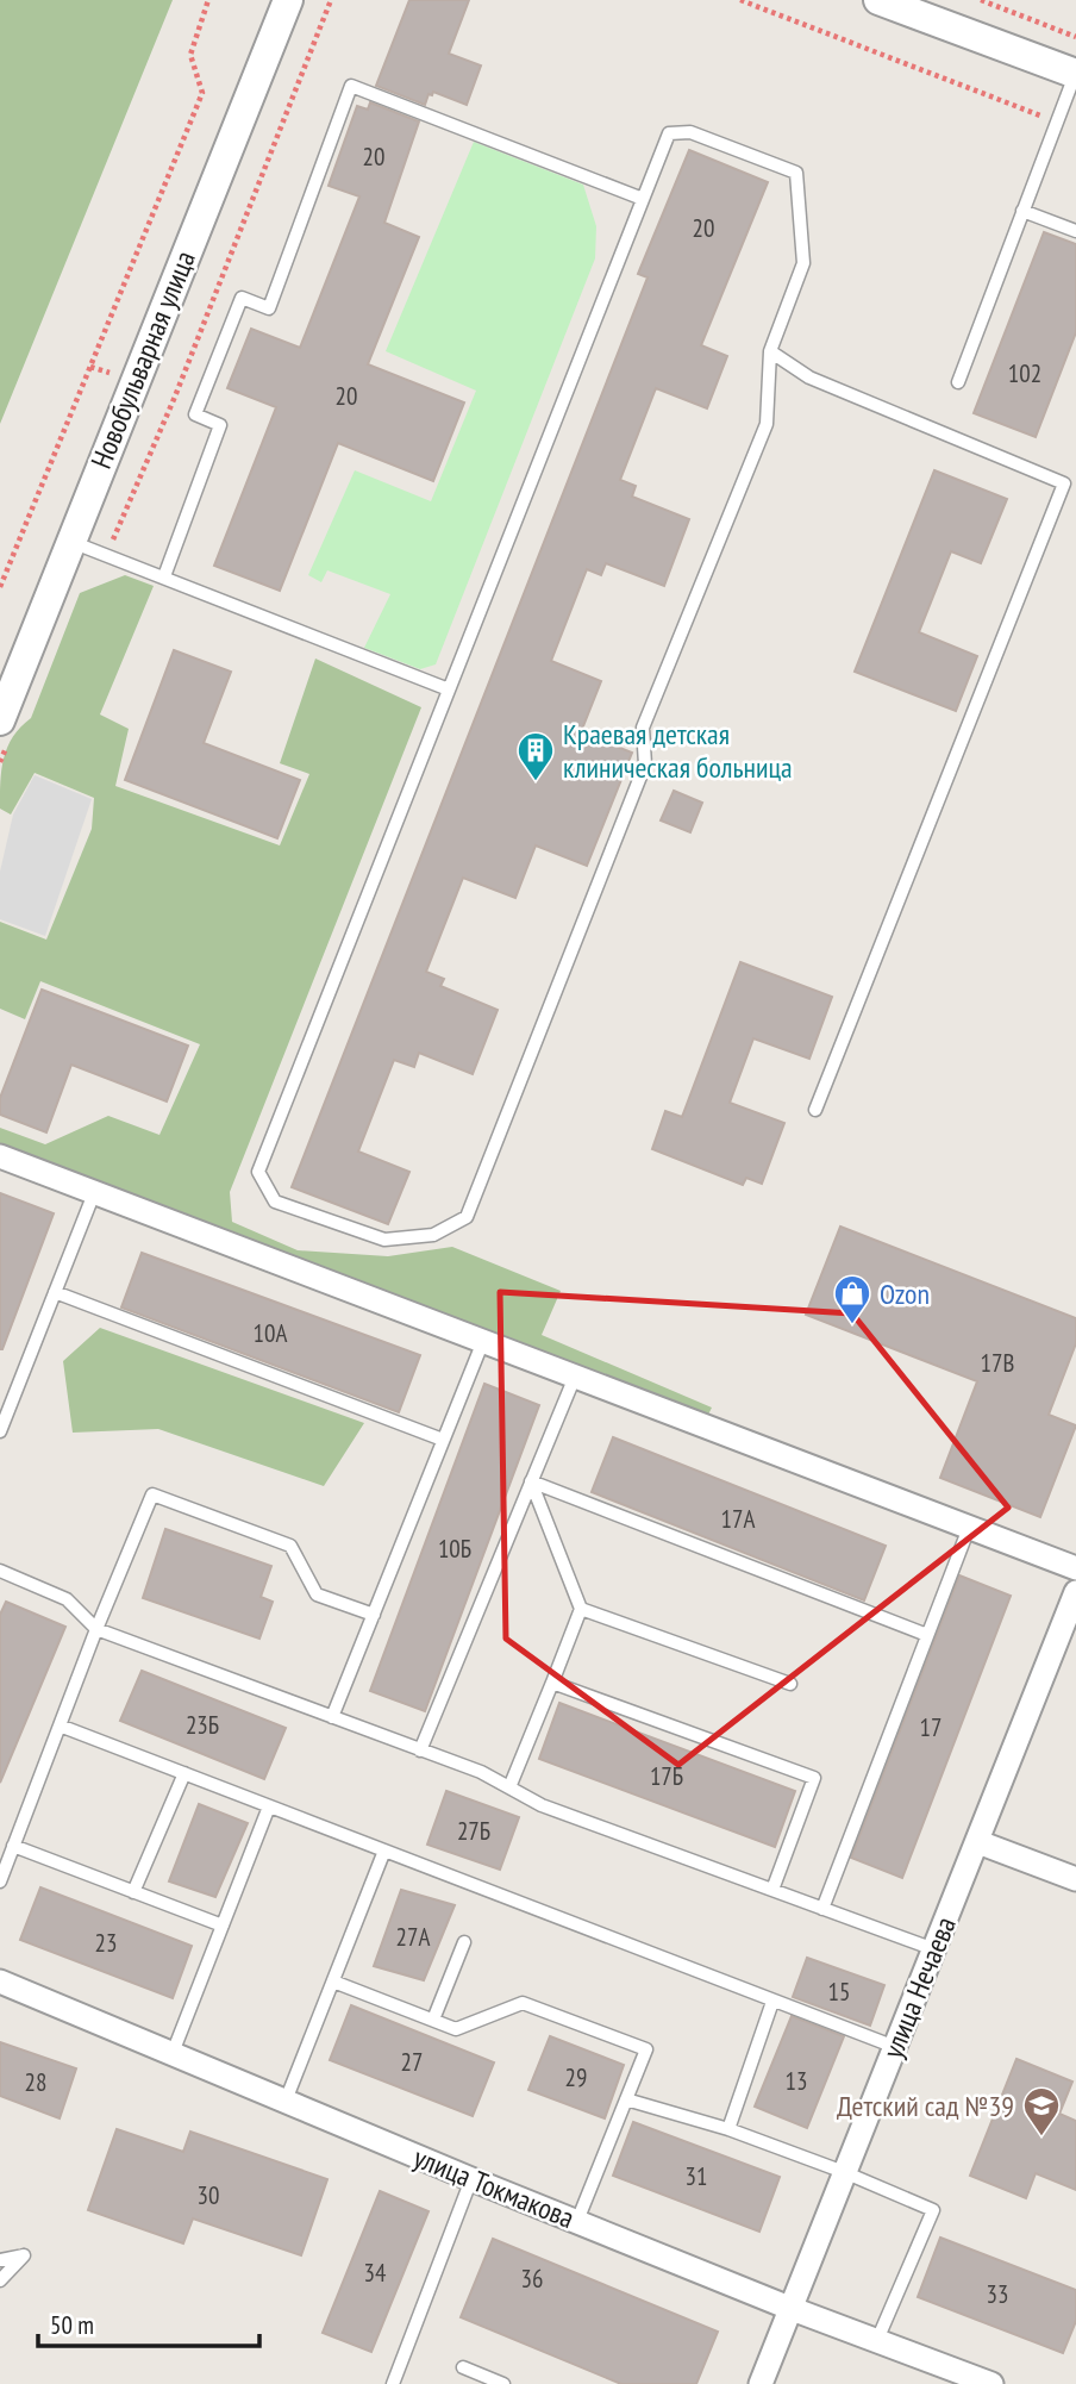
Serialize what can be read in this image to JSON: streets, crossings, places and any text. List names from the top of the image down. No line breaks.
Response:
{"streets":{"street":["Новобульварная улица","улица Нечаева","улица Токмакова"]},"crossings":[["улица Нечаева","улица Токмакова"]],"places":{"building":["Краевая детская клиническая больница"],"shop":["Ozon"],"school or university":["Детский сад №39"]},"house_numbers":["20","20","102","20","10А","17В","17А","10Б","23Б","17","17Б","27Б","27А","23","15","27","29","13","28","31","30","34","36","33"],"scale_bar":"50 m"}
